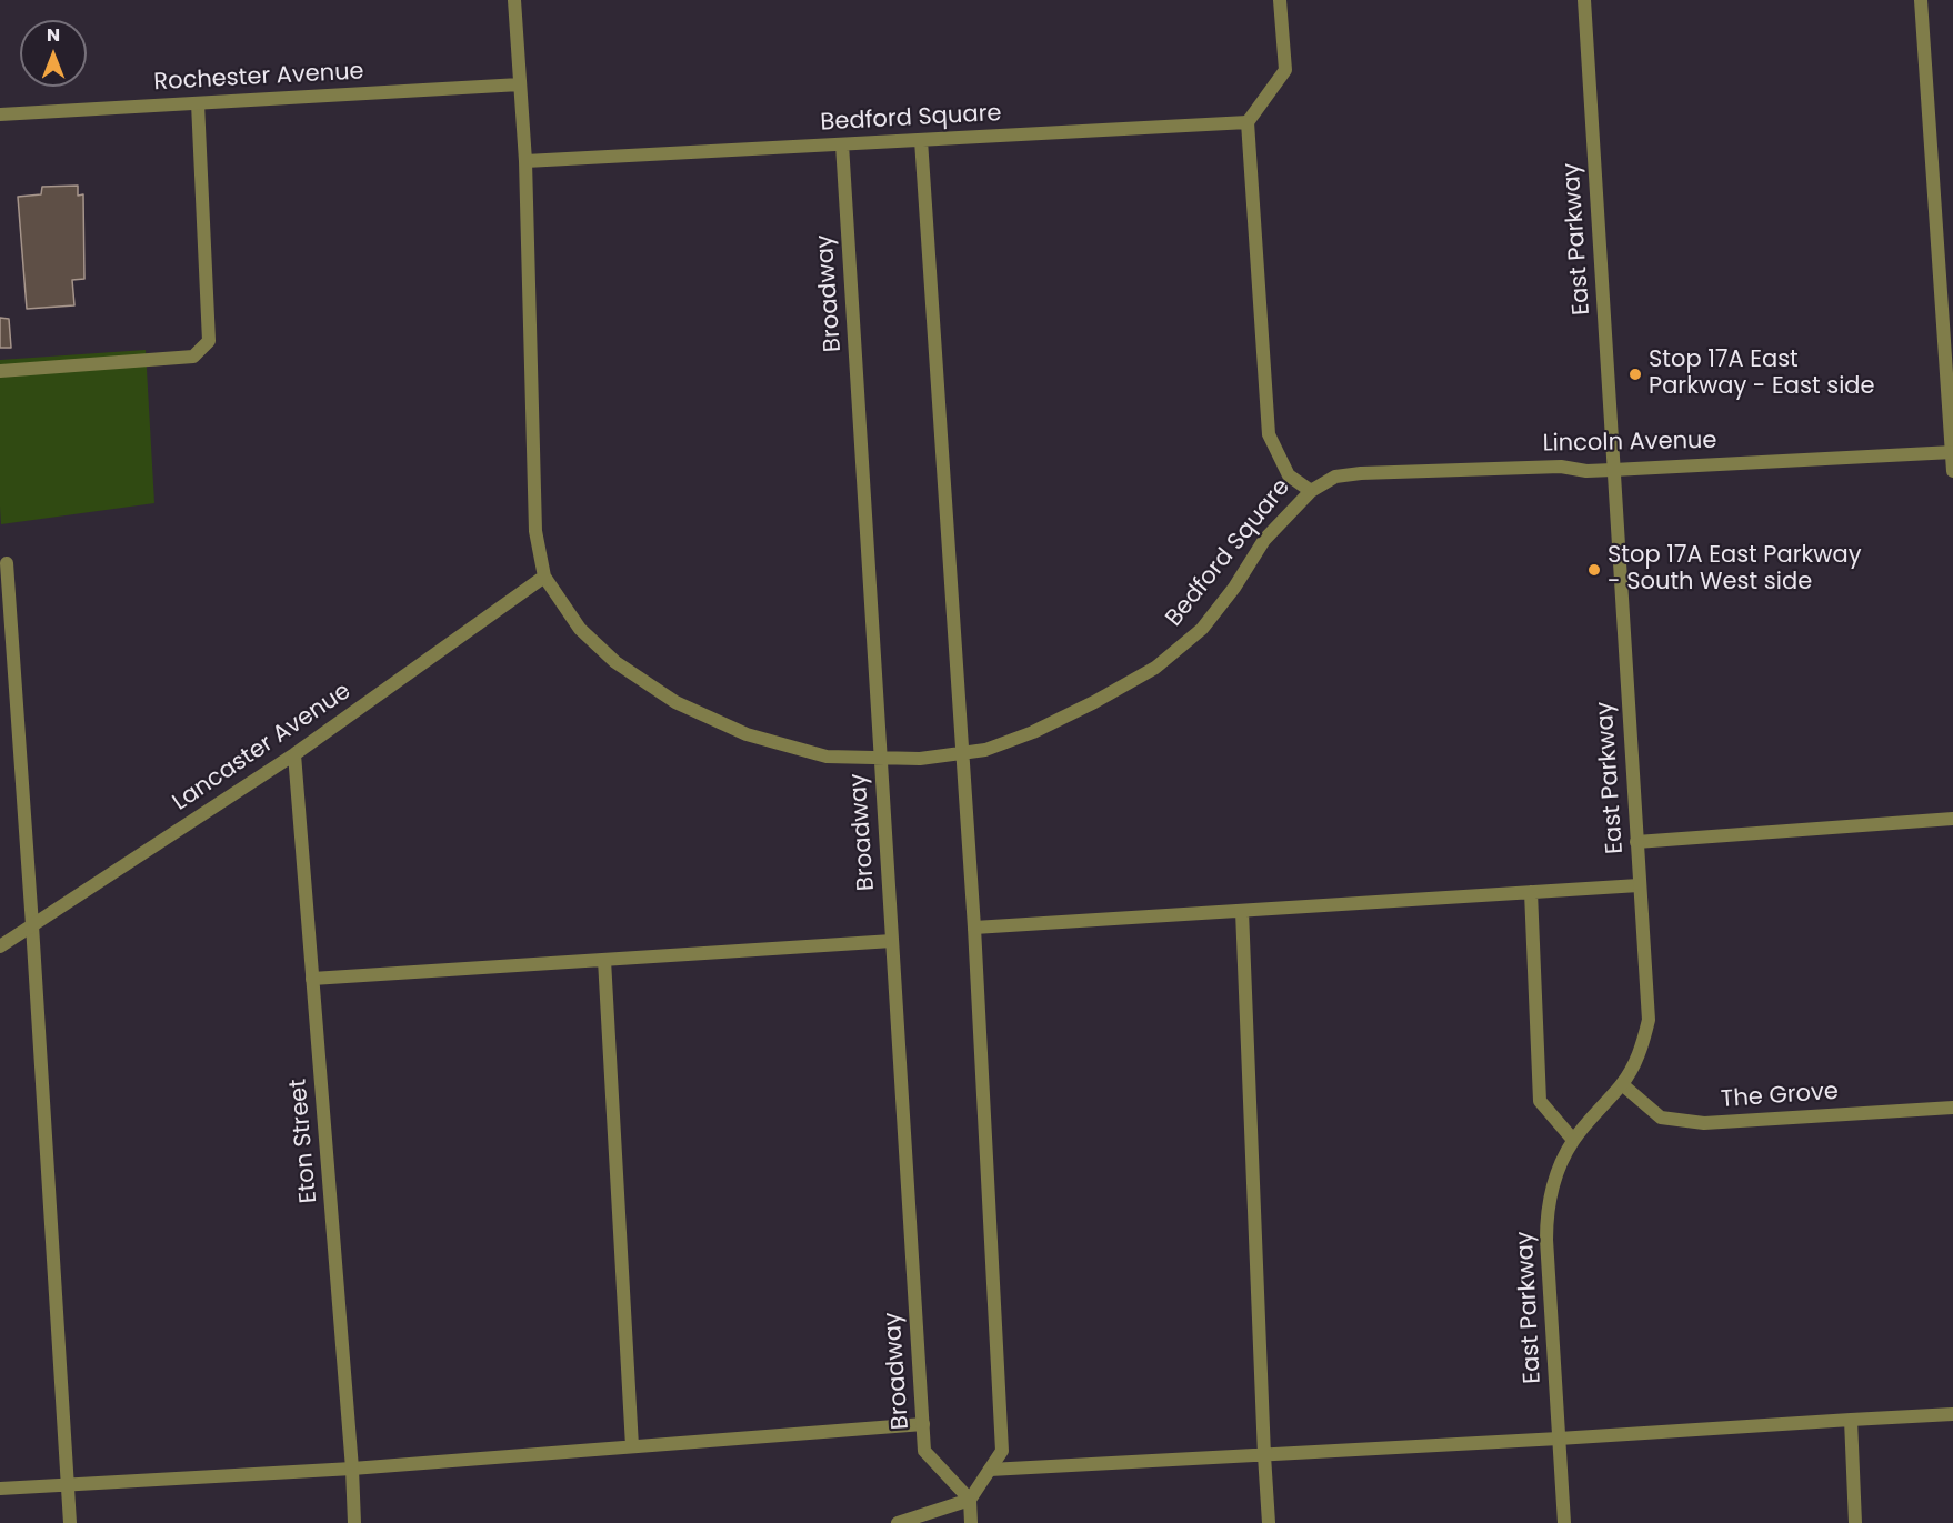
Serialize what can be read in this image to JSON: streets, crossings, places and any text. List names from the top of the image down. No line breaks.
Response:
{"streets":{"street":["Rochester Avenue","Bedford Square","East Parkway","Broadway","Lincoln Avenue","Lancaster Avenue","The Grove","Eton Street"]},"crossings":[["Bedford Square","Broadway"],["Bedford Square","Lincoln Avenue"],["Bedford Square","Lancaster Avenue"],["East Parkway","Lincoln Avenue"],["East Parkway","The Grove"],["Lancaster Avenue","Eton Street"]],"places":["Stop 17A East Parkway - East side","Stop 17A East Parkway - South West side"],"north":"top"}
